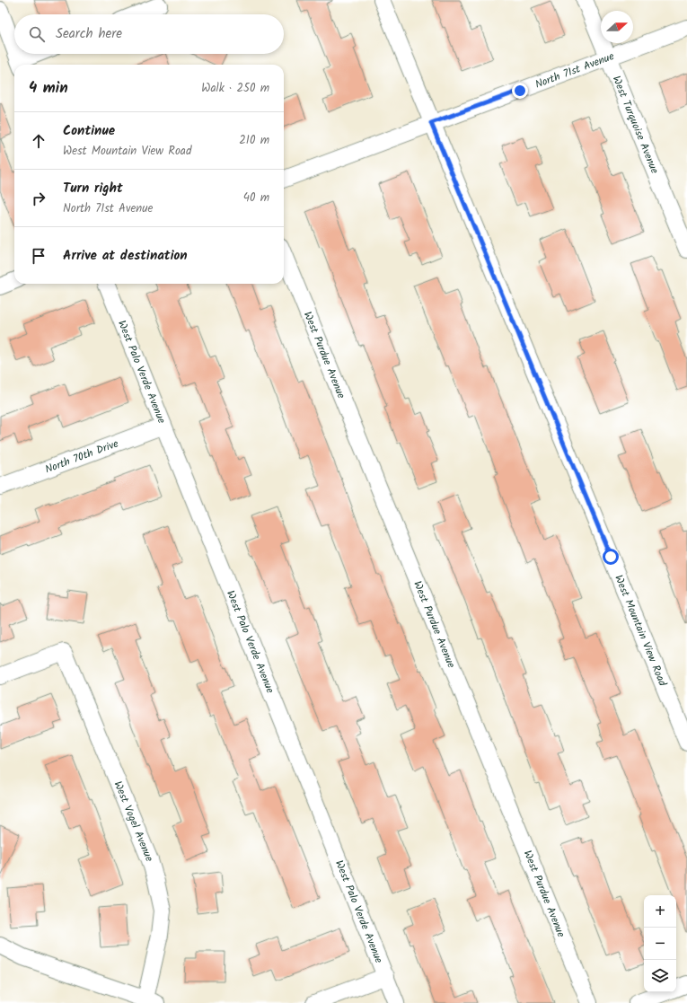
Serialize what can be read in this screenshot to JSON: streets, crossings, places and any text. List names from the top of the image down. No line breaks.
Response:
{"streets":{"street":["North 71st Avenue","West Turquoise Avenue","West Purdue Avenue","West Palo Verde Avenue","North 70th Drive","West Mountain View Road","West Vogel Avenue"]},"crossings":[["North 71st Avenue","West Turquoise Avenue"],["North 71st Avenue","West Mountain View Road"],["West Palo Verde Avenue","North 70th Drive"]],"north":"right","page":{"search":"Search here","heading":["4 min","Walk · 250 m"],"list":[["Continue","West Mountain View Road","210 m"],["Turn right","North 71st Avenue","40 m"],"Arrive at destination"],"map_buttons":["+","−"]}}
